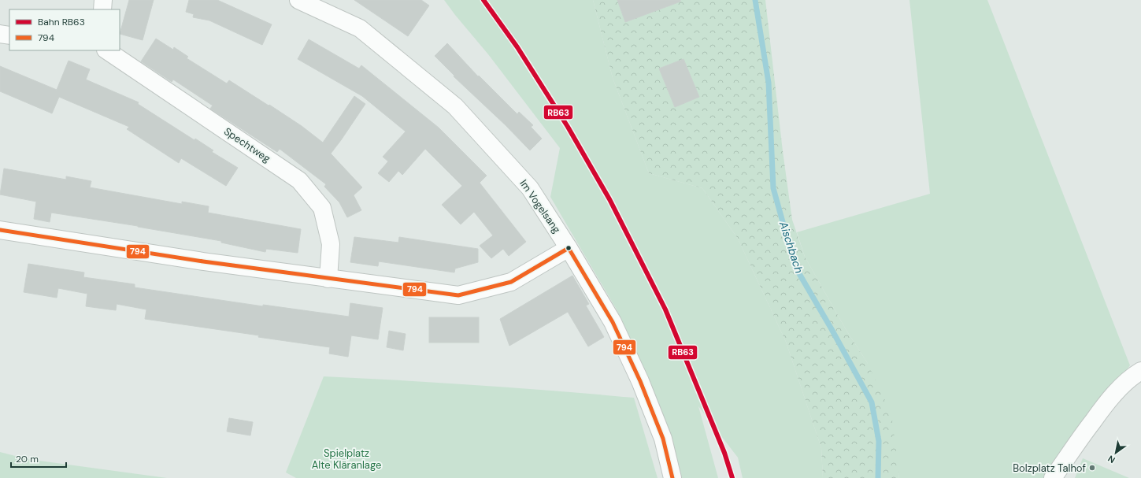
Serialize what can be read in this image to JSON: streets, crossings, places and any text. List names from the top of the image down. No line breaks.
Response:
{"streets":{"street":["Spechtweg","Im Vogelsang"]},"water":["Aischbach"],"parks":["Spielplatz Alte Kläranlage"],"places":["Bolzplatz Talhof"],"lines":["rail line RB63","transit line 794"],"legend":["Bahn RB63","794"],"scale_bar":"20 m","north":"bottom left"}
